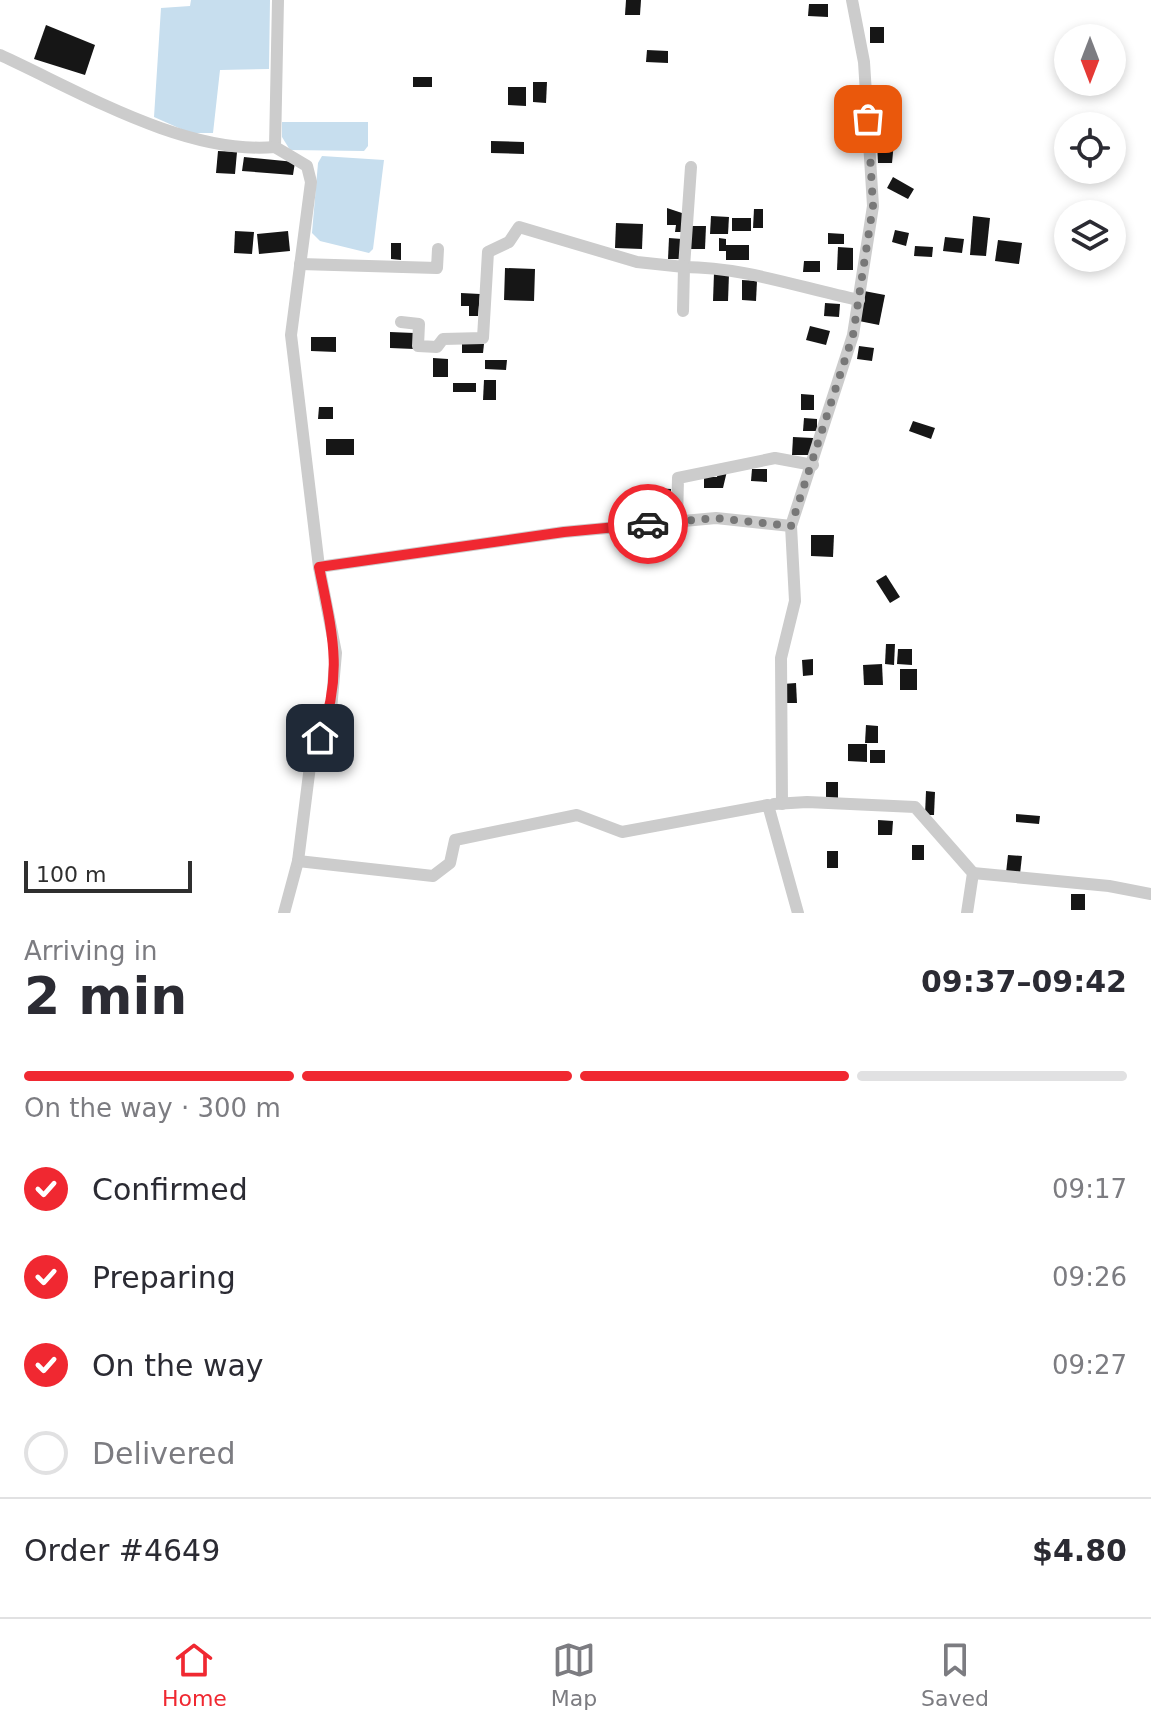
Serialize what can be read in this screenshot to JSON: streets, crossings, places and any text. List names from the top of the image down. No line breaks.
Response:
{"scale_bar":"100 m","north":"bottom","page":{"scale":"100 m","heading":["2 min","Arriving in","09:37–09:42"],"panel":["Order #4649","$4.80"],"bar":"On the way · 300 m","list":[["Confirmed","09:17"],["Preparing","09:26"],["On the way","09:27"],"Delivered"],"tabs":["Home","Map","Saved"]}}
